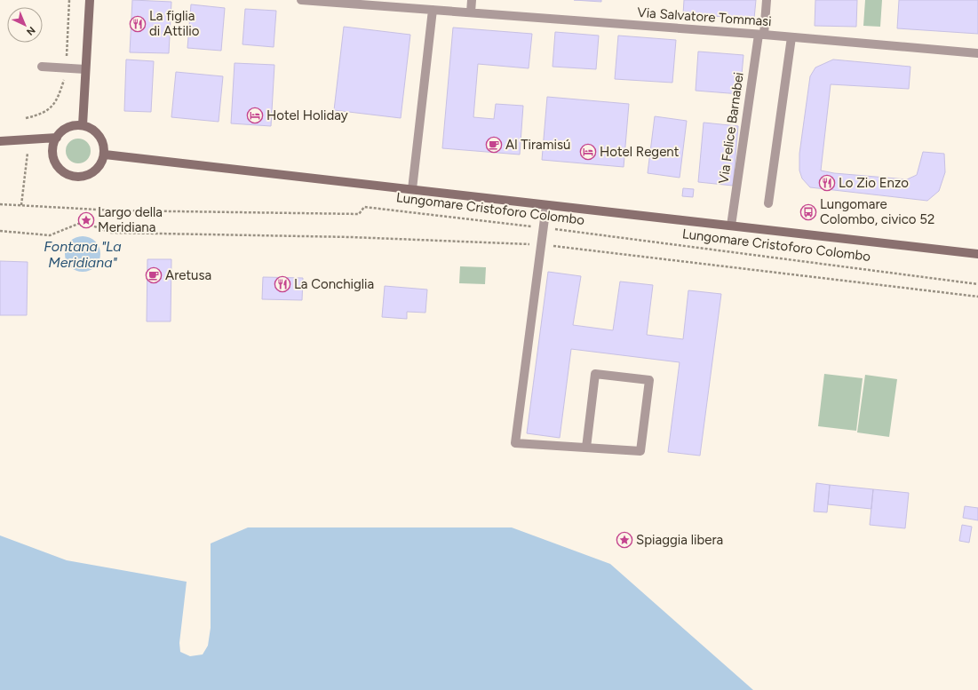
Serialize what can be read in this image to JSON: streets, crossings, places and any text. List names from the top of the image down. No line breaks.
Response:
{"streets":{"street":["Via Salvatore Tommasi","Via Felice Barnabei","Lungomare Cristoforo Colombo"]},"crossings":[["Via Salvatore Tommasi","Via Felice Barnabei"],["Via Felice Barnabei","Lungomare Cristoforo Colombo"]],"water":["Fontana \"La Meridiana\""],"places":{"restaurant":["La figlia di Attilio","Lo Zio Enzo","La Conchiglia"],"hotel":["Hotel Holiday","Hotel Regent"],"cafe":["Al Tiramisú","Aretusa"],"bus stop":["Lungomare Colombo, civico 52"],"place":["Largo della Meridiana","Spiaggia libera"]},"north":"bottom right"}
